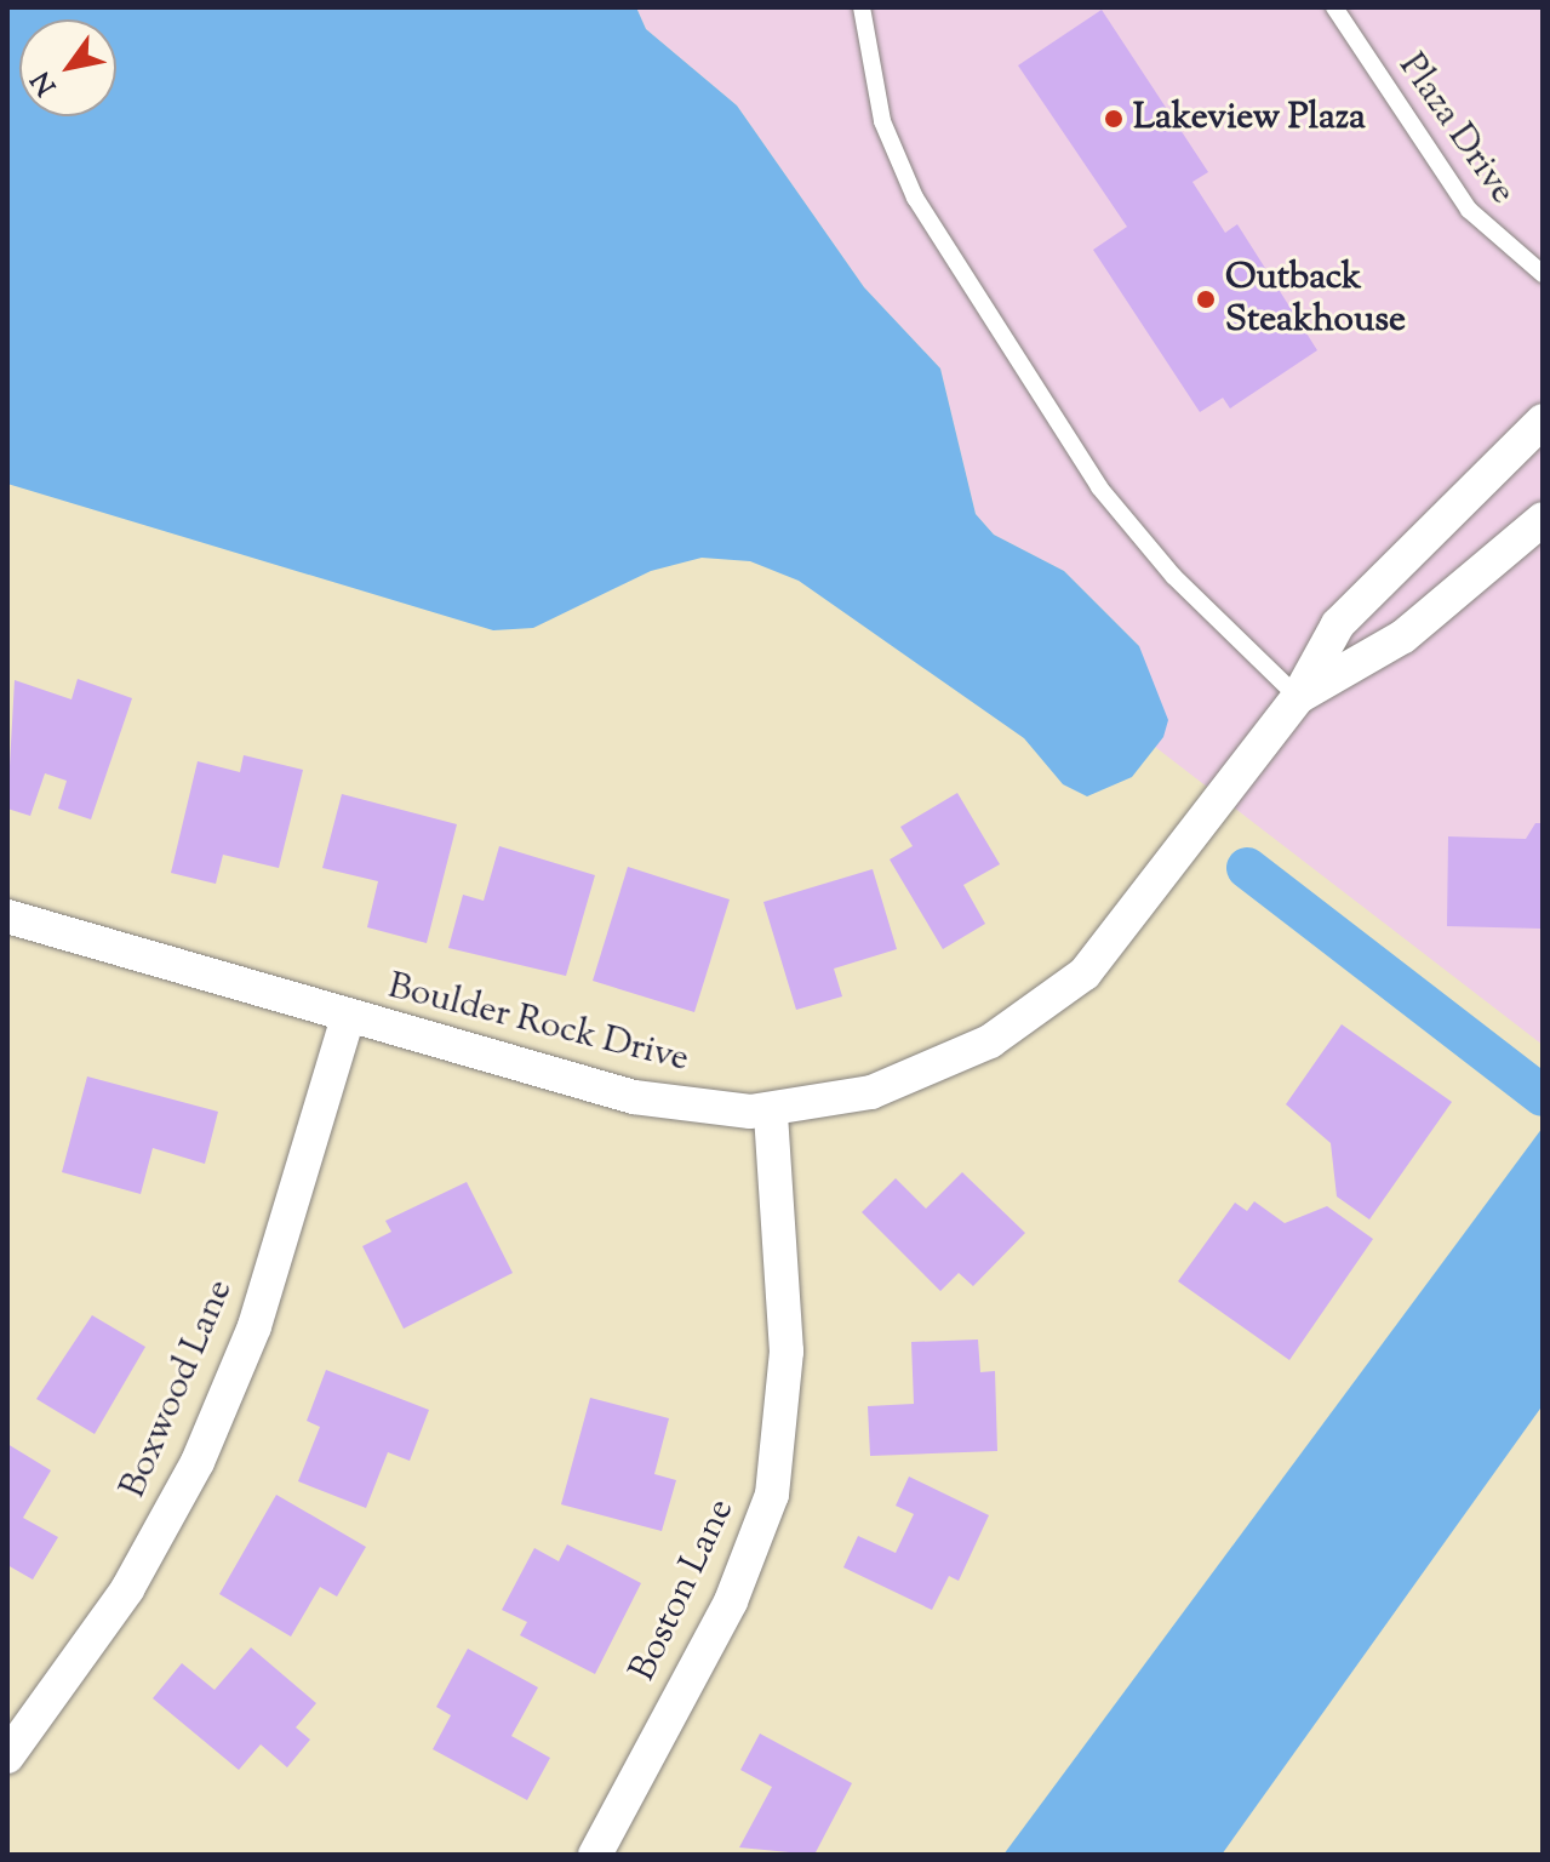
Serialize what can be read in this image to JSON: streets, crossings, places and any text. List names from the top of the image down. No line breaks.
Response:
{"streets":{"street":["Boulder Rock Drive","Boxwood Lane","Boston Lane"],"lane":["Plaza Drive"]},"crossings":[["Boulder Rock Drive","Boxwood Lane"],["Boulder Rock Drive","Boston Lane"]],"places":["Lakeview Plaza","Outback Steakhouse"],"north":"bottom left"}
